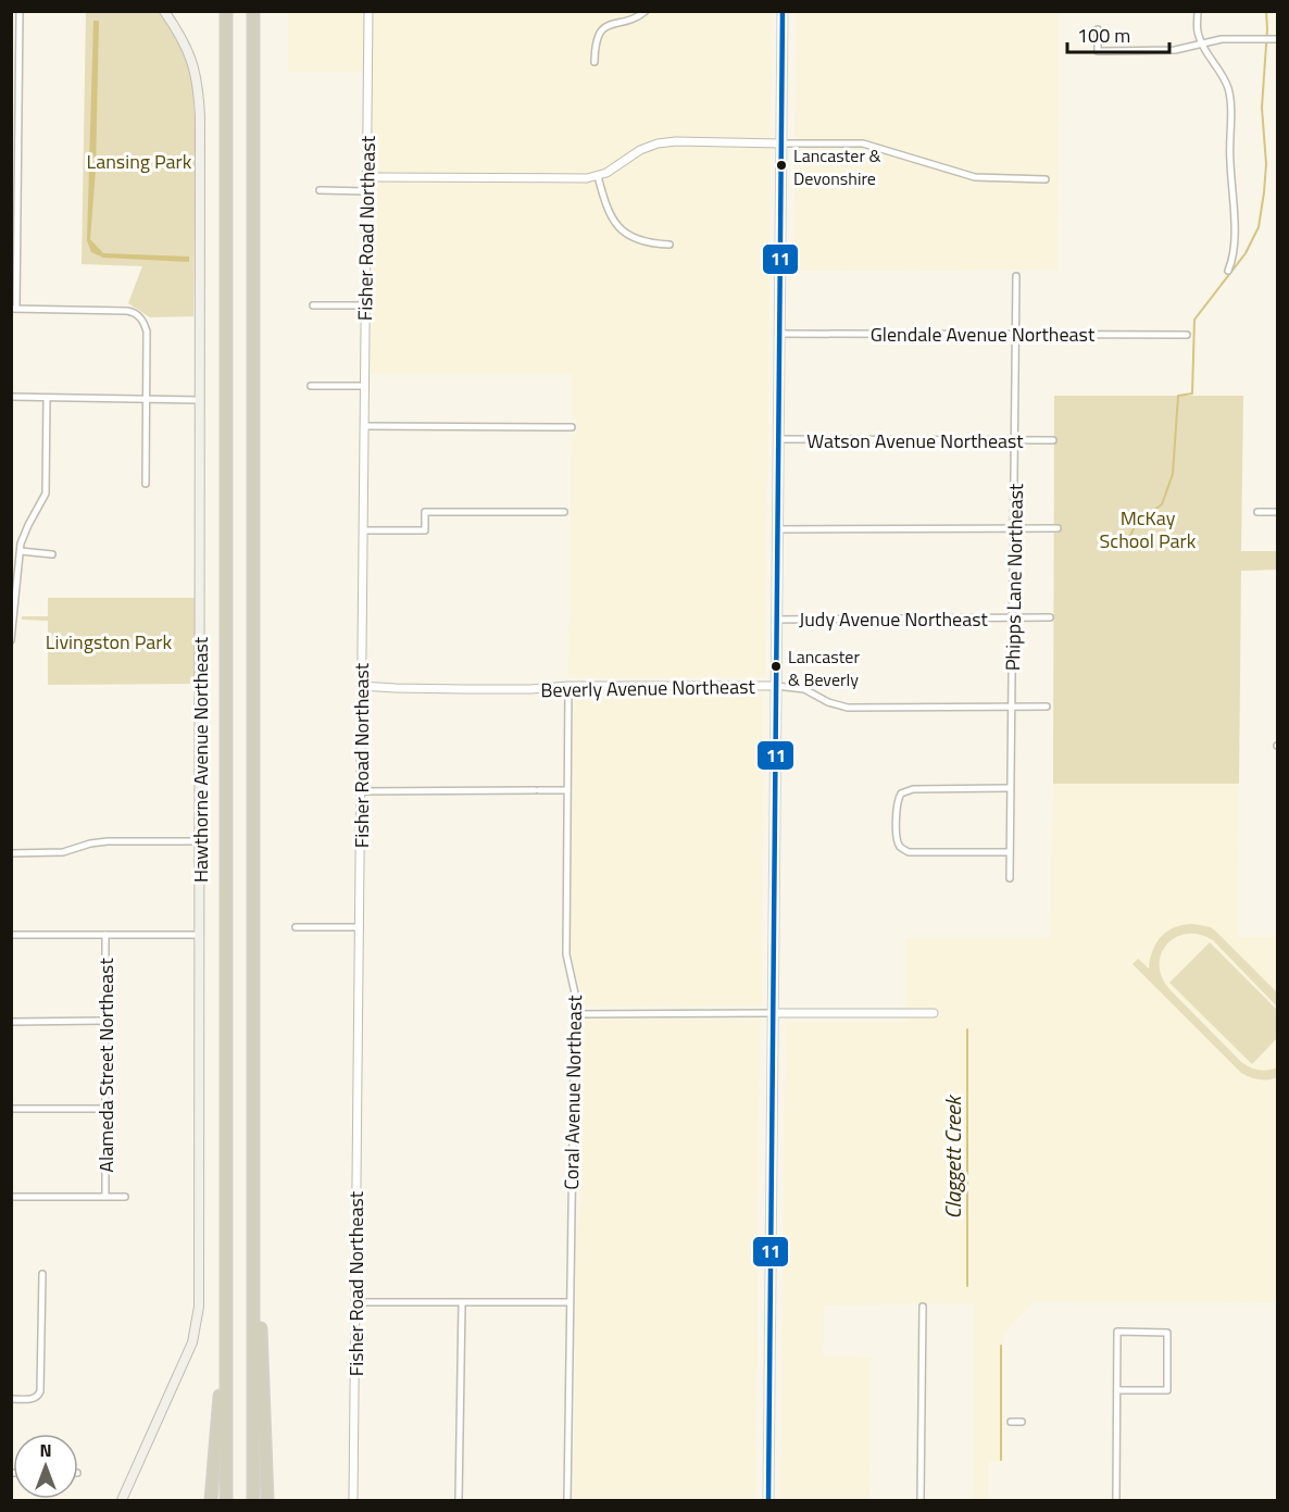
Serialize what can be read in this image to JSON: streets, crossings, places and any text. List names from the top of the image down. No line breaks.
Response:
{"streets":{"main road":["Hawthorne Avenue Northeast"],"street":["Fisher Road Northeast","Glendale Avenue Northeast","Watson Avenue Northeast","Phipps Lane Northeast","Judy Avenue Northeast","Beverly Avenue Northeast","Alameda Street Northeast","Coral Avenue Northeast"]},"crossings":[["Fisher Road Northeast","Beverly Avenue Northeast"],["Glendale Avenue Northeast","Phipps Lane Northeast"],["Watson Avenue Northeast","Phipps Lane Northeast"],["Phipps Lane Northeast","Judy Avenue Northeast"],["Phipps Lane Northeast","Beverly Avenue Northeast"],["Beverly Avenue Northeast","Coral Avenue Northeast"]],"water":["Claggett Creek"],"parks":["Lansing Park","McKay School Park","Livingston Park"],"places":["Lancaster & Devonshire","Lancaster & Beverly"],"lines":["transit line 11"],"scale_bar":"100 m","north":"top"}
